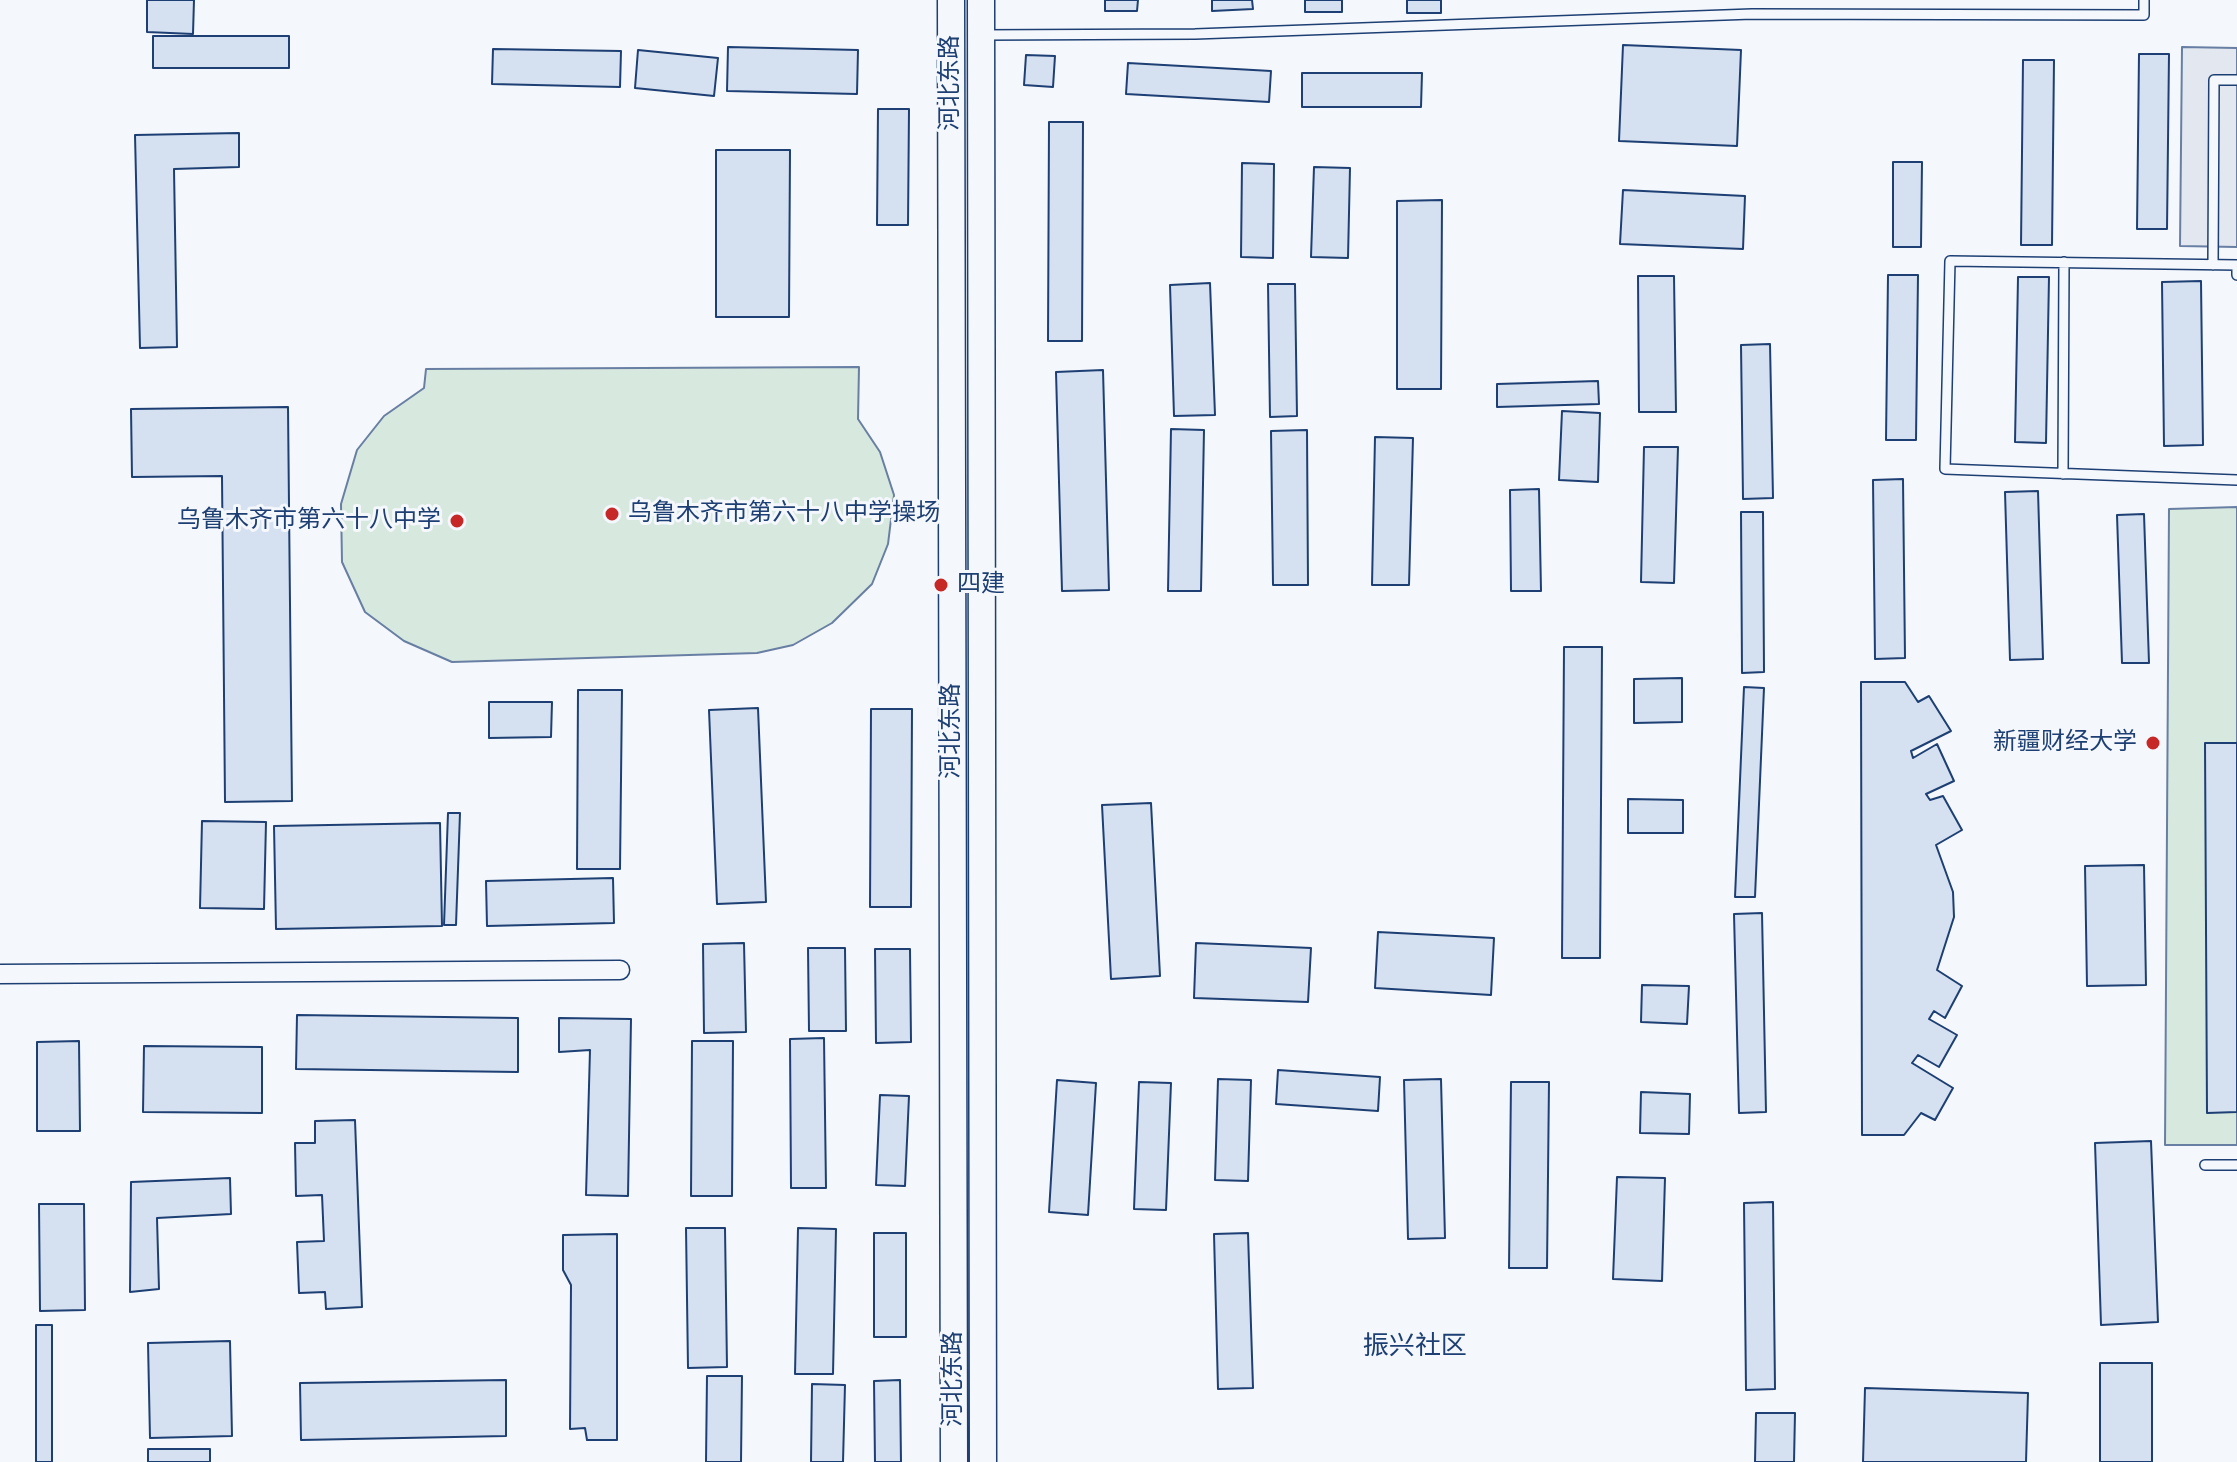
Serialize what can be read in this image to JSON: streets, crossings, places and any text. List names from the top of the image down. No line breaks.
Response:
{"streets":{"main road":["河北东路"]},"districts":["振兴社区"],"places":["乌鲁木齐市第六十八中学操场","乌鲁木齐市第六十八中学","四建","新疆财经大学"]}
